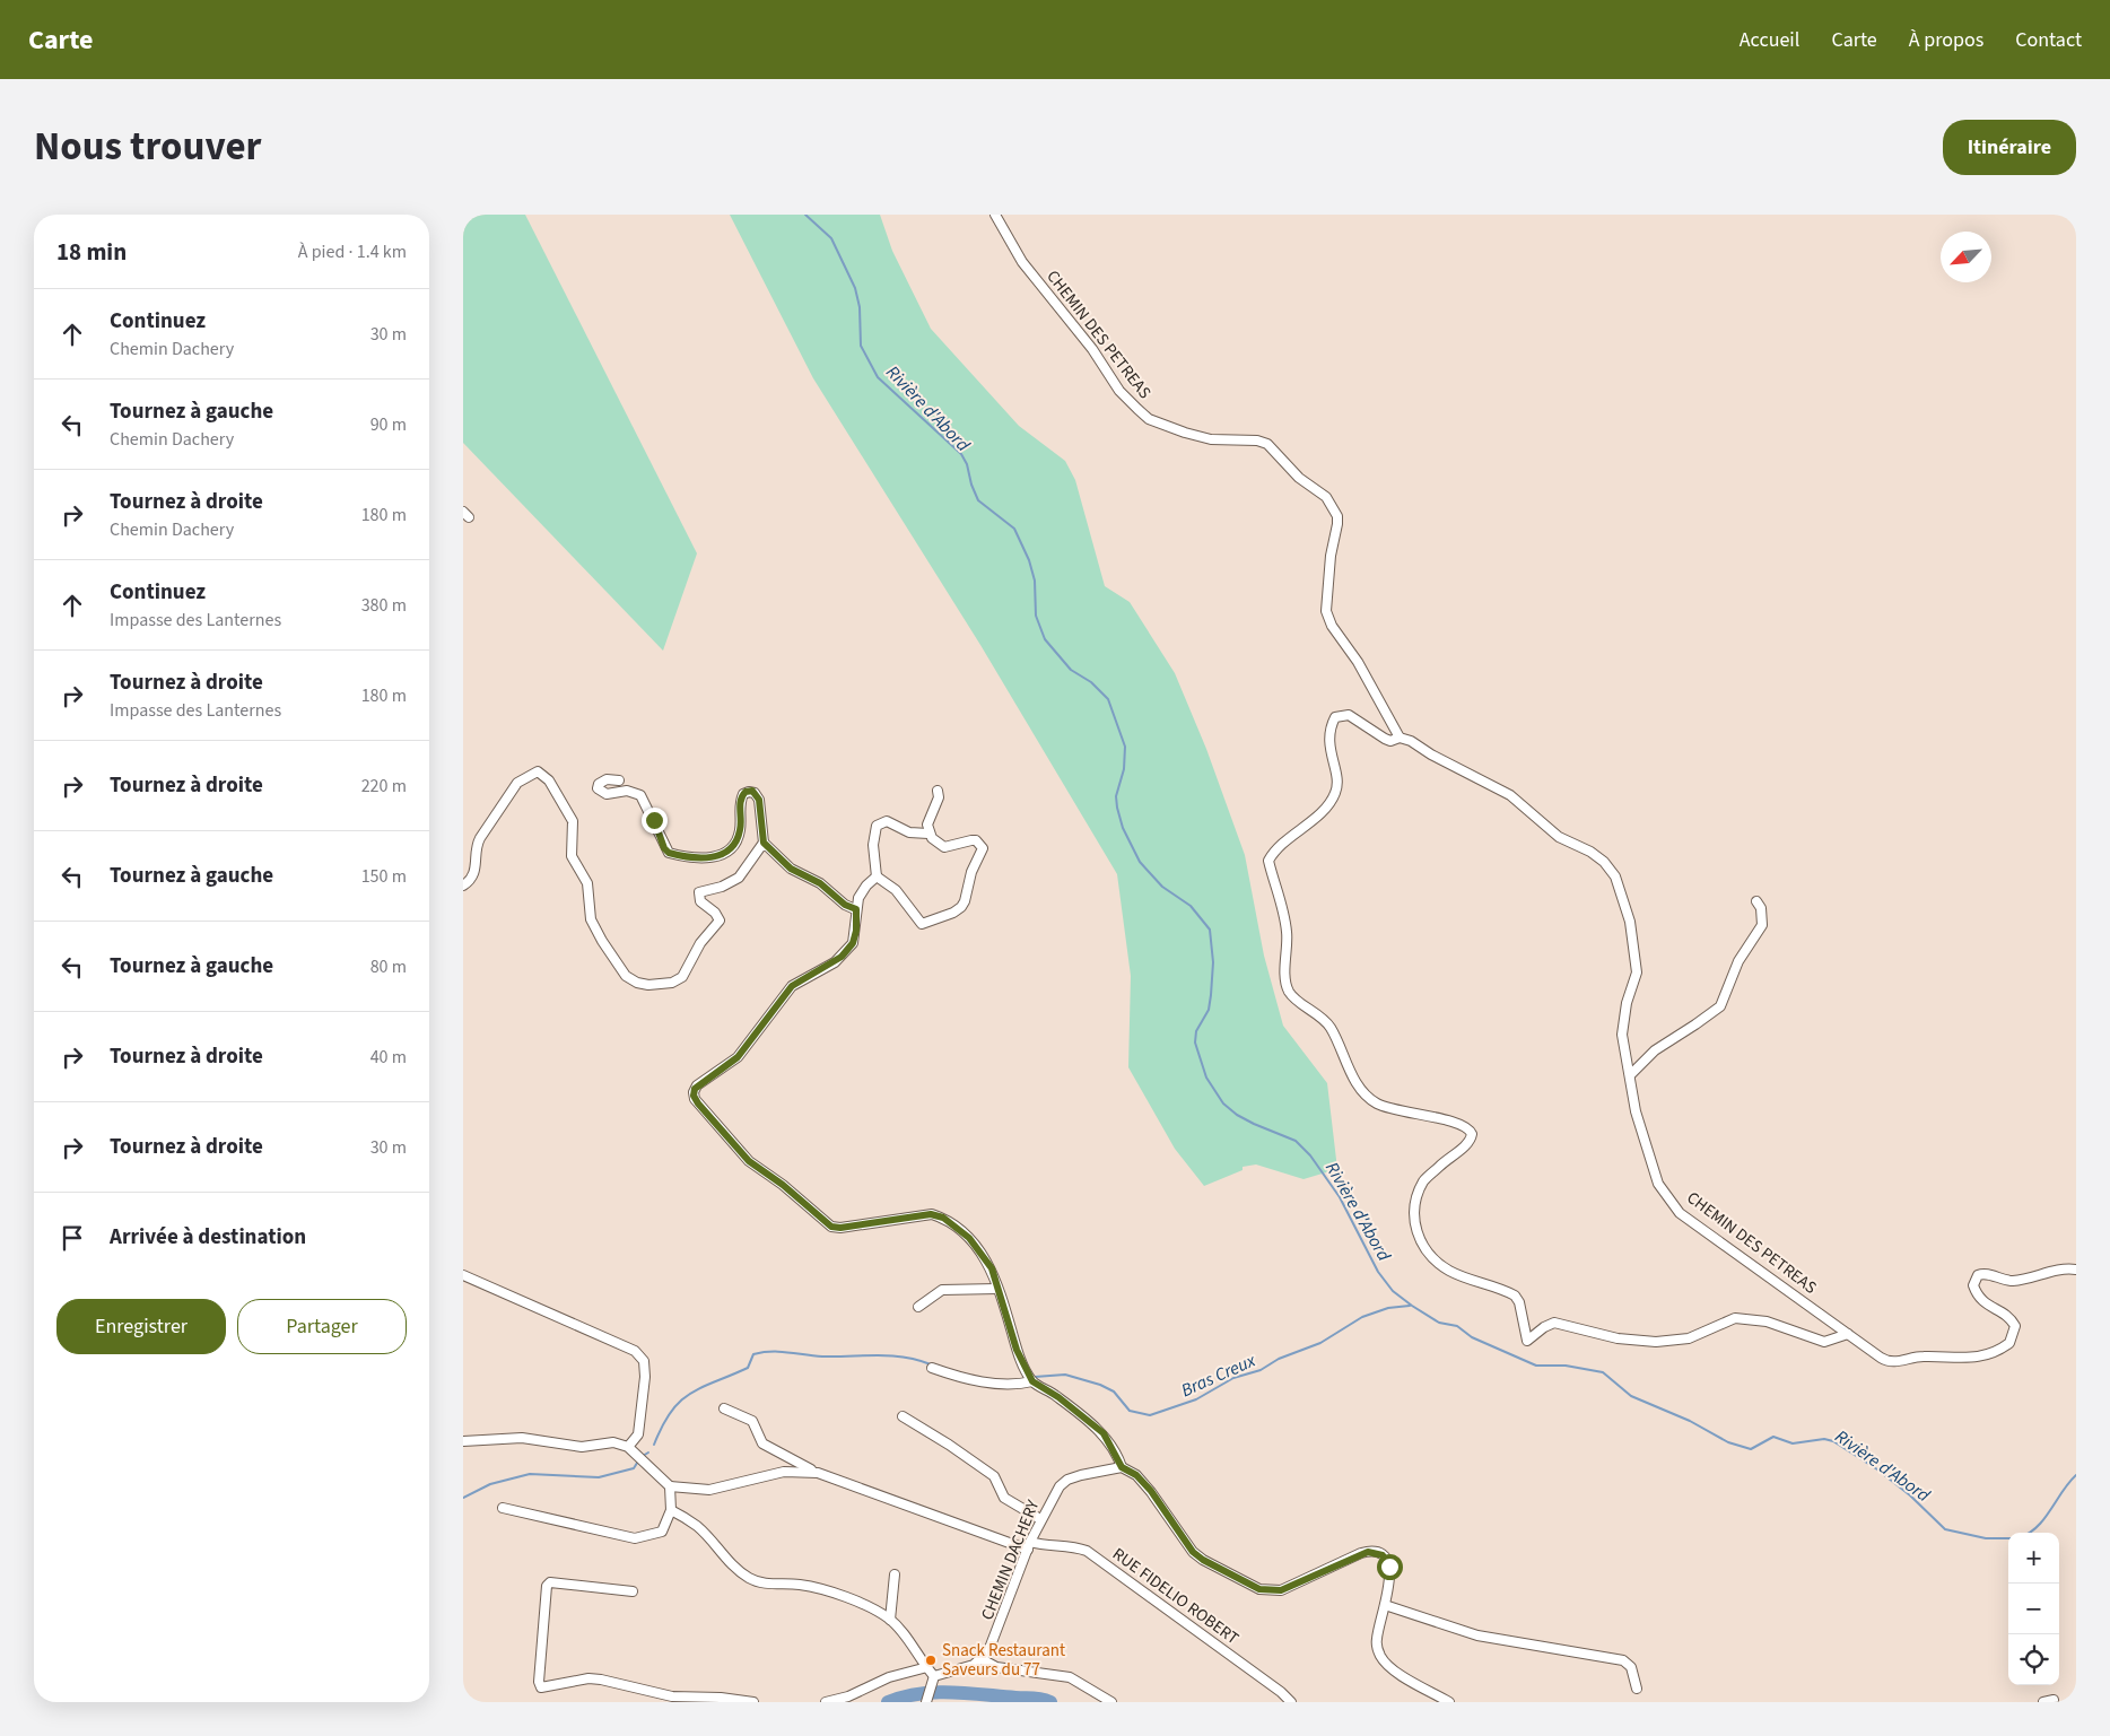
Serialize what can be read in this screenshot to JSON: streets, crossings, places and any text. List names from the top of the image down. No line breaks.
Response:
{"streets":{"street":["CHEMIN DES PETREAS","CHEMIN DACHERY","RUE FIDELIO ROBERT"]},"crossings":[["CHEMIN DACHERY","RUE FIDELIO ROBERT"]],"water":["Rivière d'Abord","Bras Creux"],"places":["Snack Restaurant Saveurs du 77"],"north":"bottom left","page":{"header":"Carte","nav":["Accueil","Carte","À propos","Contact"],"title":"Nous trouver","buttons":["Itinéraire",["Enregistrer","Partager"]],"heading":["18 min","À pied · 1.4 km"],"list":[["Continuez","Chemin Dachery","30 m"],["Tournez à gauche","Chemin Dachery","90 m"],["Tournez à droite","Chemin Dachery","180 m"],["Continuez","Impasse des Lanternes","380 m"],["Tournez à droite","Impasse des Lanternes","180 m"],["Tournez à droite","220 m"],["Tournez à gauche","150 m"],["Tournez à gauche","80 m"],["Tournez à droite","40 m"],["Tournez à droite","30 m"],"Arrivée à destination"],"map_buttons":["+","−"]}}
